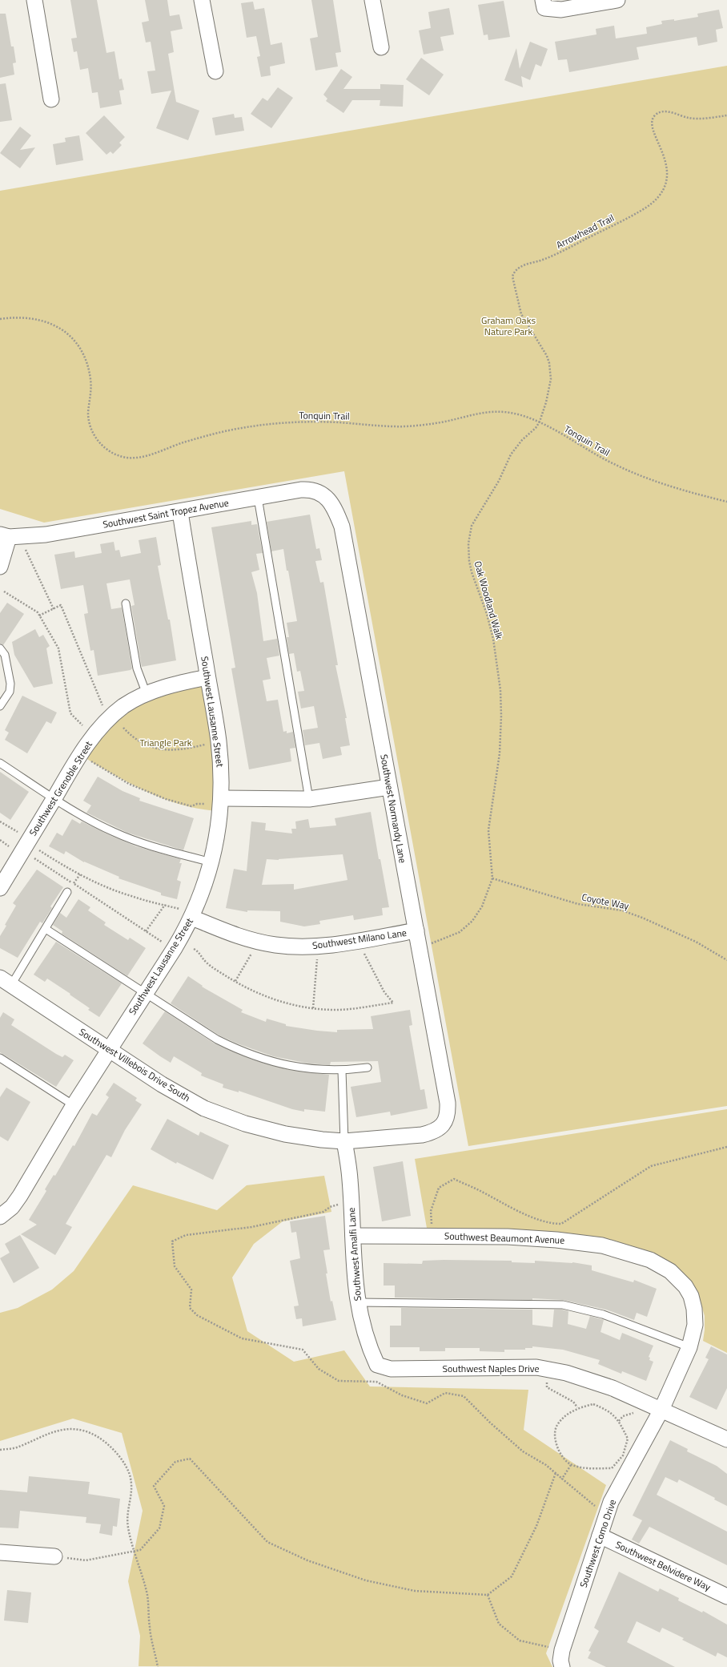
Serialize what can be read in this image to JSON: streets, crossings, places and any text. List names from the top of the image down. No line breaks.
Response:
{"streets":{"street":["Southwest Saint Tropez Avenue","Southwest Lausanne Street","Southwest Grenoble Street","Southwest Normandy Lane","Southwest Milano Lane","Southwest Villebois Drive South","Southwest Beaumont Avenue","Southwest Amalfi Lane","Southwest Naples Drive","Southwest Como Drive","Southwest Belvidere Way"],"path":["Arrowhead Trail","Tonquin Trail","Oak Woodland Walk","Coyote Way"]},"crossings":[["Arrowhead Trail","Tonquin Trail"],["Arrowhead Trail","Oak Woodland Walk"],["Tonquin Trail","Oak Woodland Walk"],["Southwest Saint Tropez Avenue","Southwest Lausanne Street"],["Southwest Saint Tropez Avenue","Southwest Normandy Lane"],["Oak Woodland Walk","Coyote Way"],["Southwest Lausanne Street","Southwest Grenoble Street"],["Southwest Lausanne Street","Southwest Milano Lane"],["Southwest Lausanne Street","Southwest Villebois Drive South"],["Southwest Normandy Lane","Southwest Milano Lane"],["Southwest Normandy Lane","Southwest Villebois Drive South"],["Southwest Villebois Drive South","Southwest Amalfi Lane"],["Southwest Beaumont Avenue","Southwest Amalfi Lane"],["Southwest Beaumont Avenue","Southwest Naples Drive"],["Southwest Beaumont Avenue","Southwest Como Drive"],["Southwest Amalfi Lane","Southwest Naples Drive"],["Southwest Naples Drive","Southwest Como Drive"],["Southwest Como Drive","Southwest Belvidere Way"]],"parks":["Graham Oaks Nature Park","Triangle Park"]}
